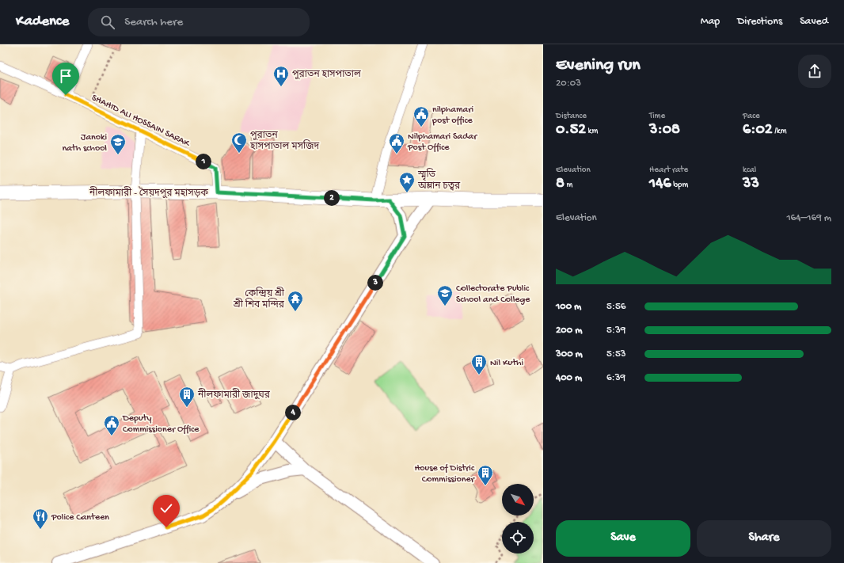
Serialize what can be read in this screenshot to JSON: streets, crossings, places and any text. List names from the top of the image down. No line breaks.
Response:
{"streets":{"main road":["নীলফামারী - সৈয়দপুর মহাসড়ক"],"street":["SHAHID ALI HOSSAIN SARAK"]},"crossings":[["SHAHID ALI HOSSAIN SARAK","নীলফামারী - সৈয়দপুর মহাসড়ক"]],"places":{"hospital":["পুরাতন হাসপাতাল"],"public building":["nilphamari post office","Nilphamari Sadar Post Office","Deputy Commissioner Office"],"mosque":["পুরাতন হাসপাতাল মসজিদ"],"school or university":["Janoki nath school","Collectorate Public School and College"],"place":["স্মৃতি অম্লান চত্বর"],"temple":["কেন্দ্রিয় শ্রী শ্রী শিব মন্দির"],"building":["Nil Kuthi","নীলফামারী জাদুঘর","House of Distric Commissioner"],"restaurant":["Police Canteen"]},"north":"bottom right","page":{"header":"Kadence","search":"Search here","nav":["Map","Directions","Saved"],"heading":["Evening run","20:03"],"stats":[["Distance","0.52 km"],["Time","3:08"],["Pace","6:02 /km"],["Elevation","8 m"],["Heart rate","146 bpm"],["kcal","33"]],"pins":["1","2","3","4"],"chart":["Elevation","164–169 m"],"list":[{"name":"100 m","note":"5:56"},{"name":"200 m","note":"5:39"},{"name":"300 m","note":"5:53"},{"name":"400 m","note":"6:39"}],"buttons":["Save","Share"]}}
